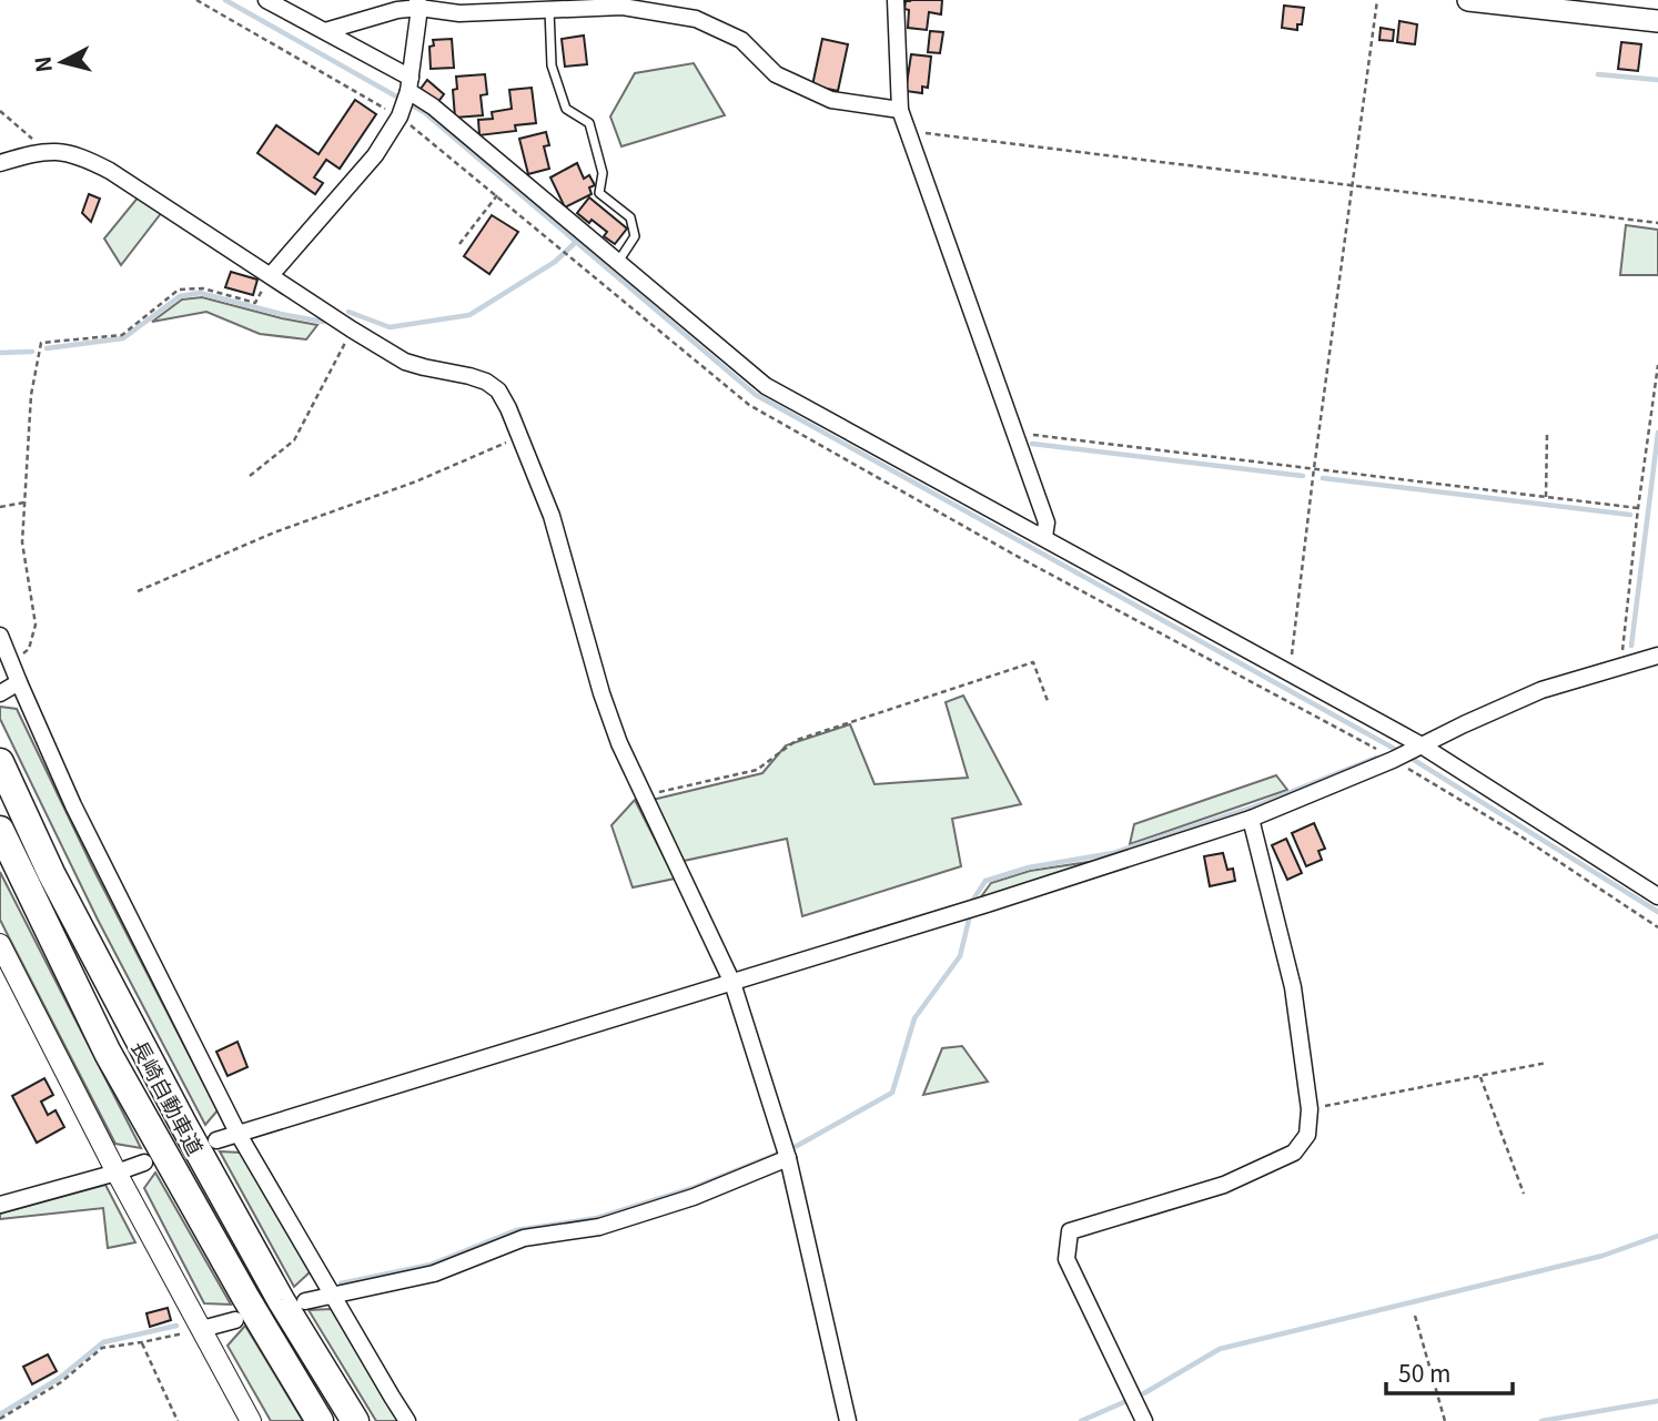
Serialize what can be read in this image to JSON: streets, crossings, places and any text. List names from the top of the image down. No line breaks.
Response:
{"streets":{"highway":["長崎自動車道"]},"scale_bar":"50 m","north":"left"}
